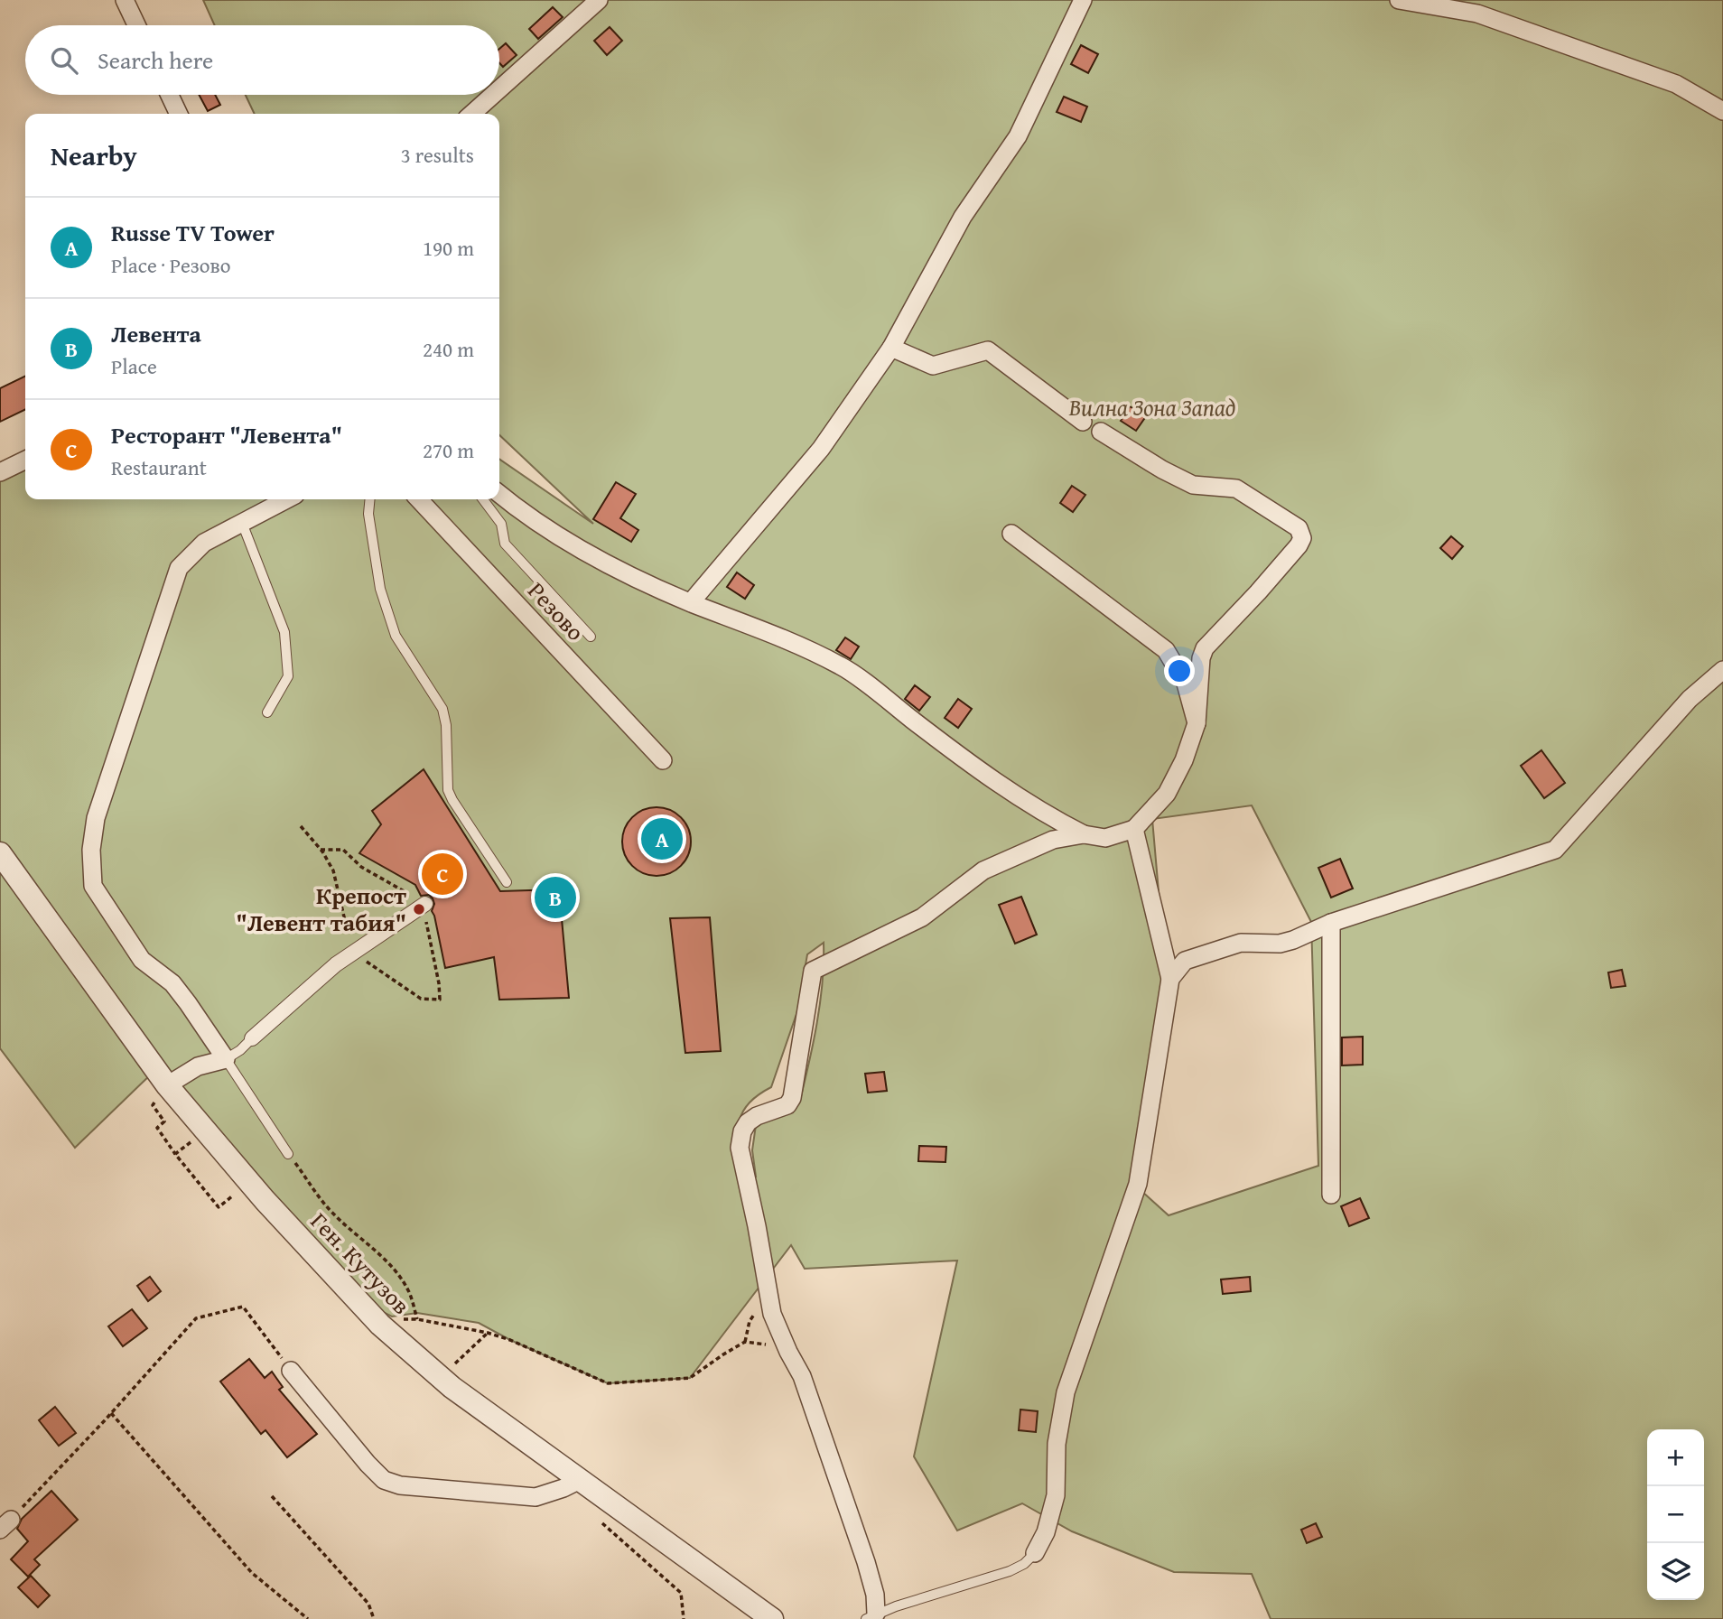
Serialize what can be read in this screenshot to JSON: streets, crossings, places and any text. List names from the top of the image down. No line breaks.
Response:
{"streets":{"street":["Резово","Ген. Кутузов"]},"parks":["Вилна Зона Запад"],"places":["Крепост \"Левент табия\""],"page":{"search":"Search here","heading":["Nearby","3 results"],"list":[{"mark":"A","name":"Russe TV Tower","note":"Place · Резово","value":"190 m"},{"mark":"B","name":"Левента","note":"Place","value":"240 m"},{"mark":"C","name":"Ресторант \"Левента\"","note":"Restaurant","value":"270 m"}],"pins":["A","C","B"],"map_buttons":["+","−"]}}
